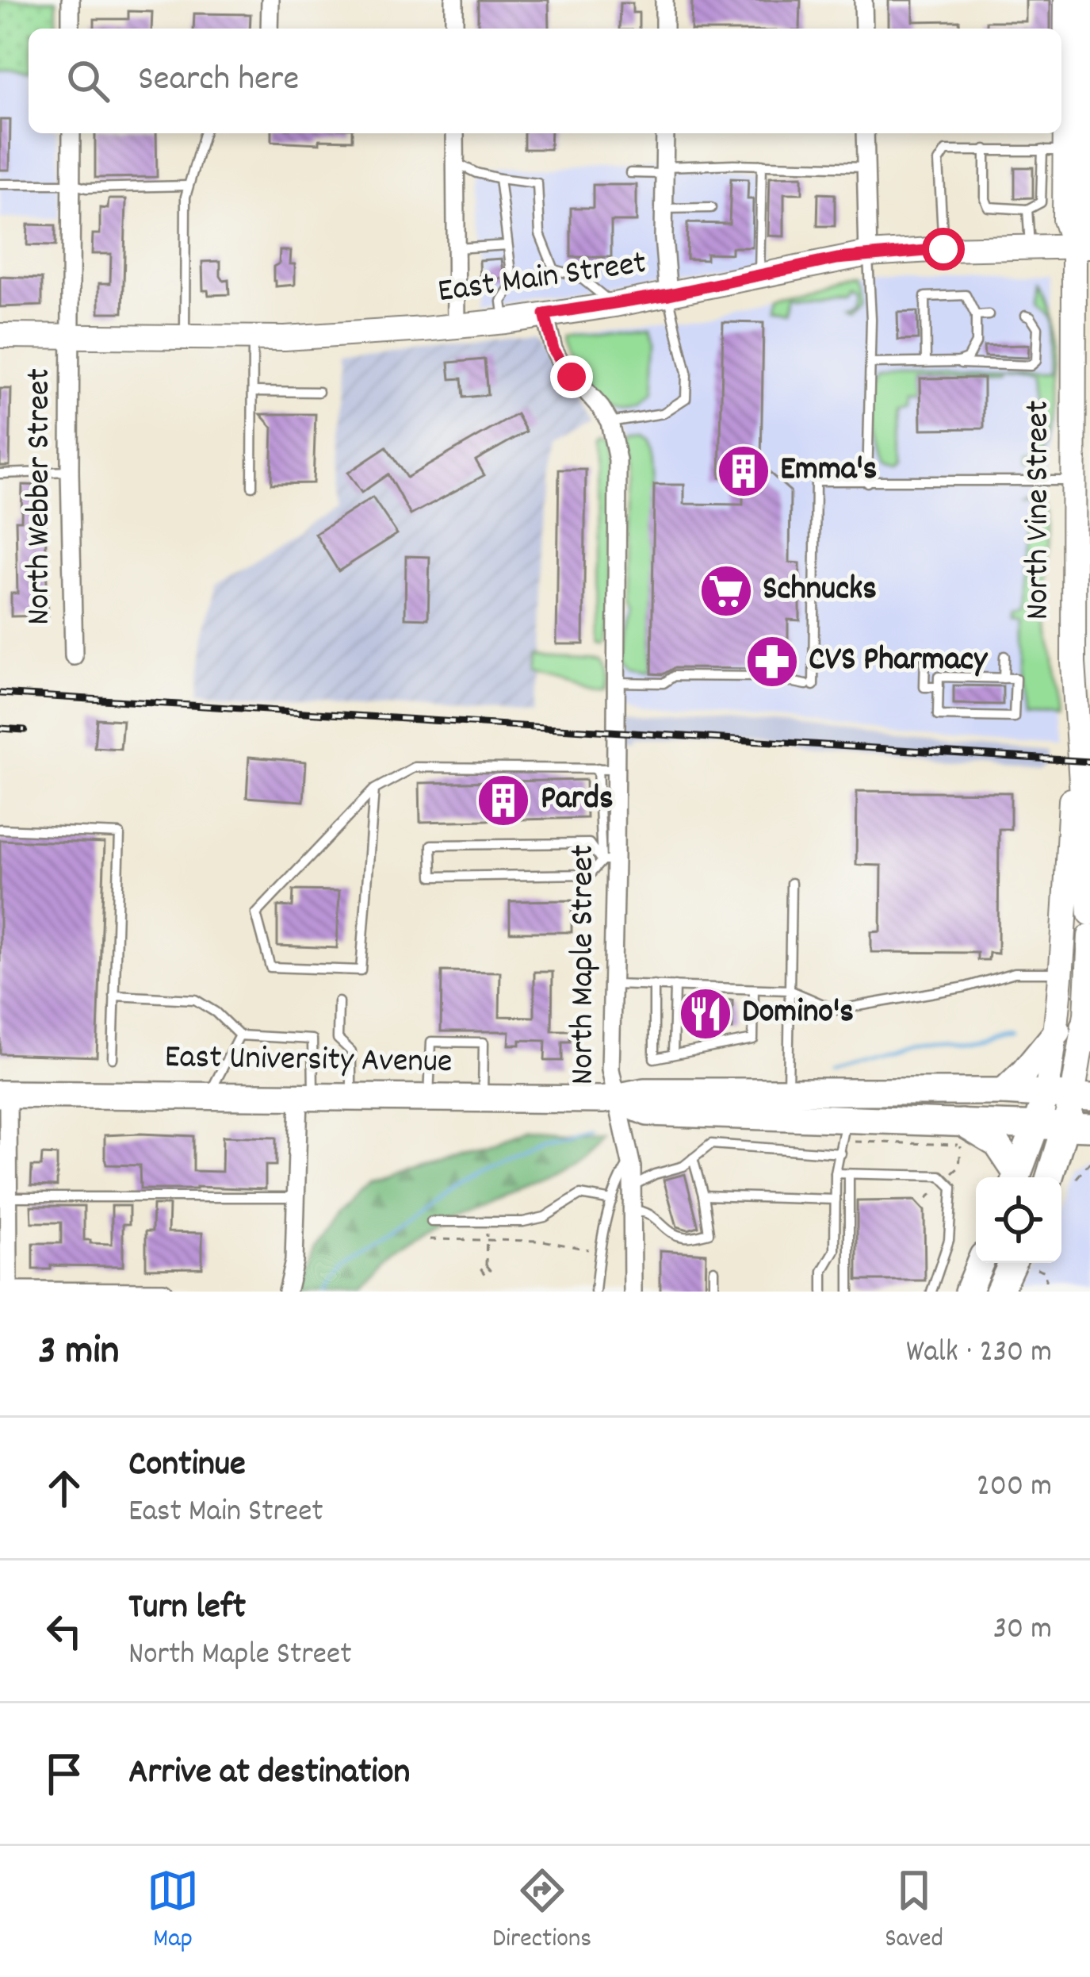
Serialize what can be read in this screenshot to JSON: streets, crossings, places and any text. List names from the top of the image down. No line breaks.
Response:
{"streets":{"main road":["East Main Street","North Vine Street","East University Avenue"],"street":["North Webber Street","North Maple Street"]},"crossings":[["East Main Street","North Webber Street"],["East Main Street","North Vine Street"],["East Main Street","North Maple Street"],["North Vine Street","East University Avenue"],["North Maple Street","East University Avenue"]],"places":{"building":["Emma's","Pards"],"supermarket":["Schnucks"],"pharmacy":["CVS Pharmacy"],"restaurant":["Domino's"]},"page":{"search":"Search here","heading":["3 min","Walk · 230 m"],"list":[["Continue","East Main Street","200 m"],["Turn left","North Maple Street","30 m"],"Arrive at destination"],"nav":["Map","Directions","Saved"]}}
